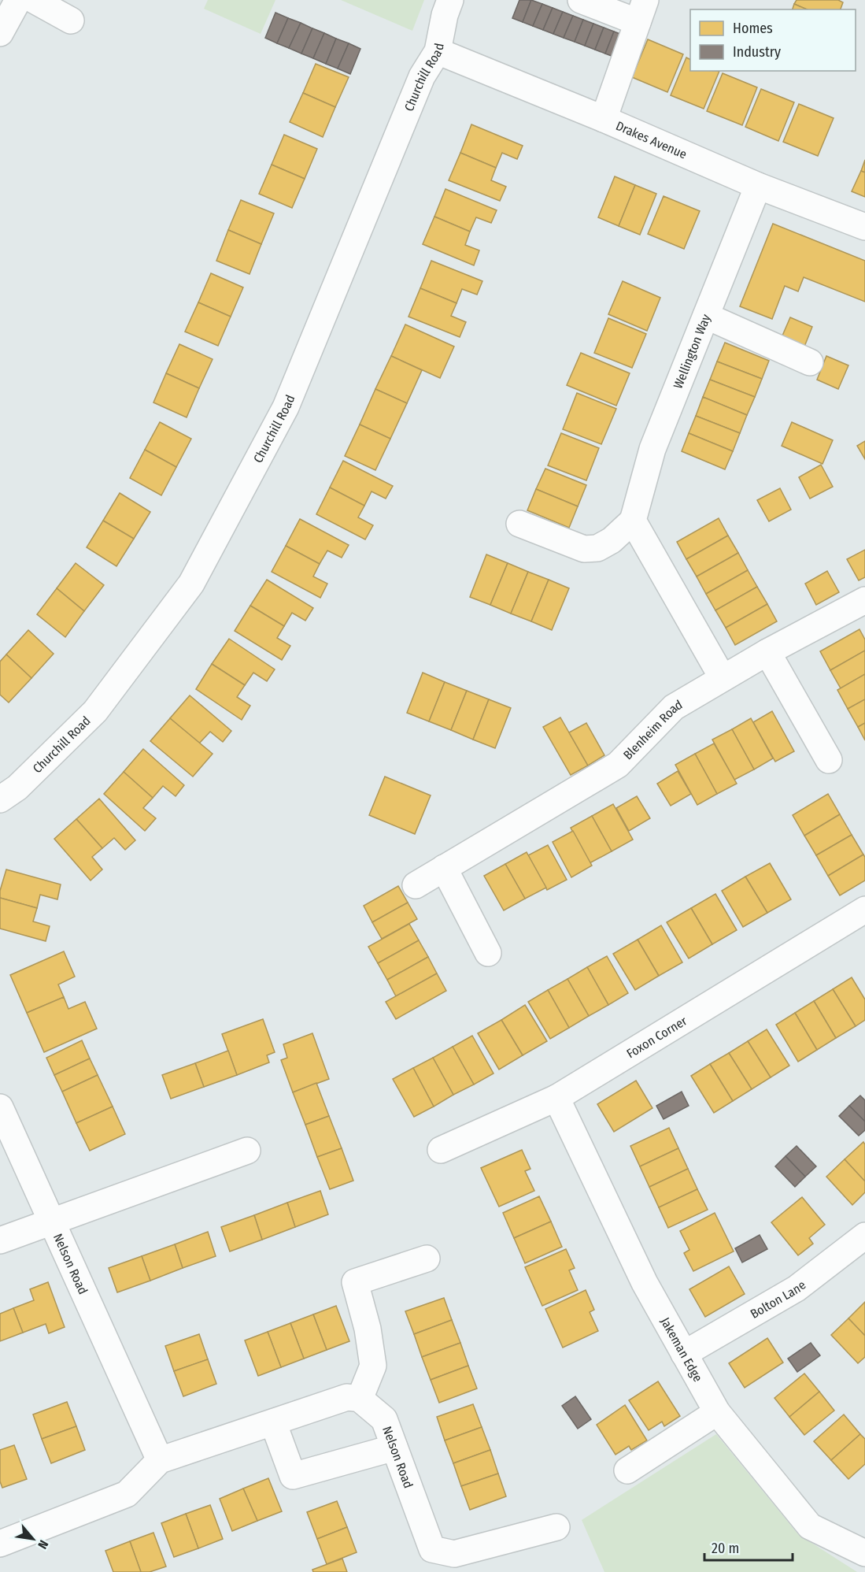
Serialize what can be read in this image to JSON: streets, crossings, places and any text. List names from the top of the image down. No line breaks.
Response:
{"streets":{"street":["Churchill Road","Drakes Avenue","Wellington Way","Blenheim Road","Foxon Corner","Nelson Road","Bolton Lane","Jakeman Edge"]},"crossings":[["Churchill Road","Drakes Avenue"],["Drakes Avenue","Wellington Way"],["Foxon Corner","Jakeman Edge"],["Bolton Lane","Jakeman Edge"]],"legend":["Homes","Industry"],"scale_bar":"20 m","north":"bottom right"}
